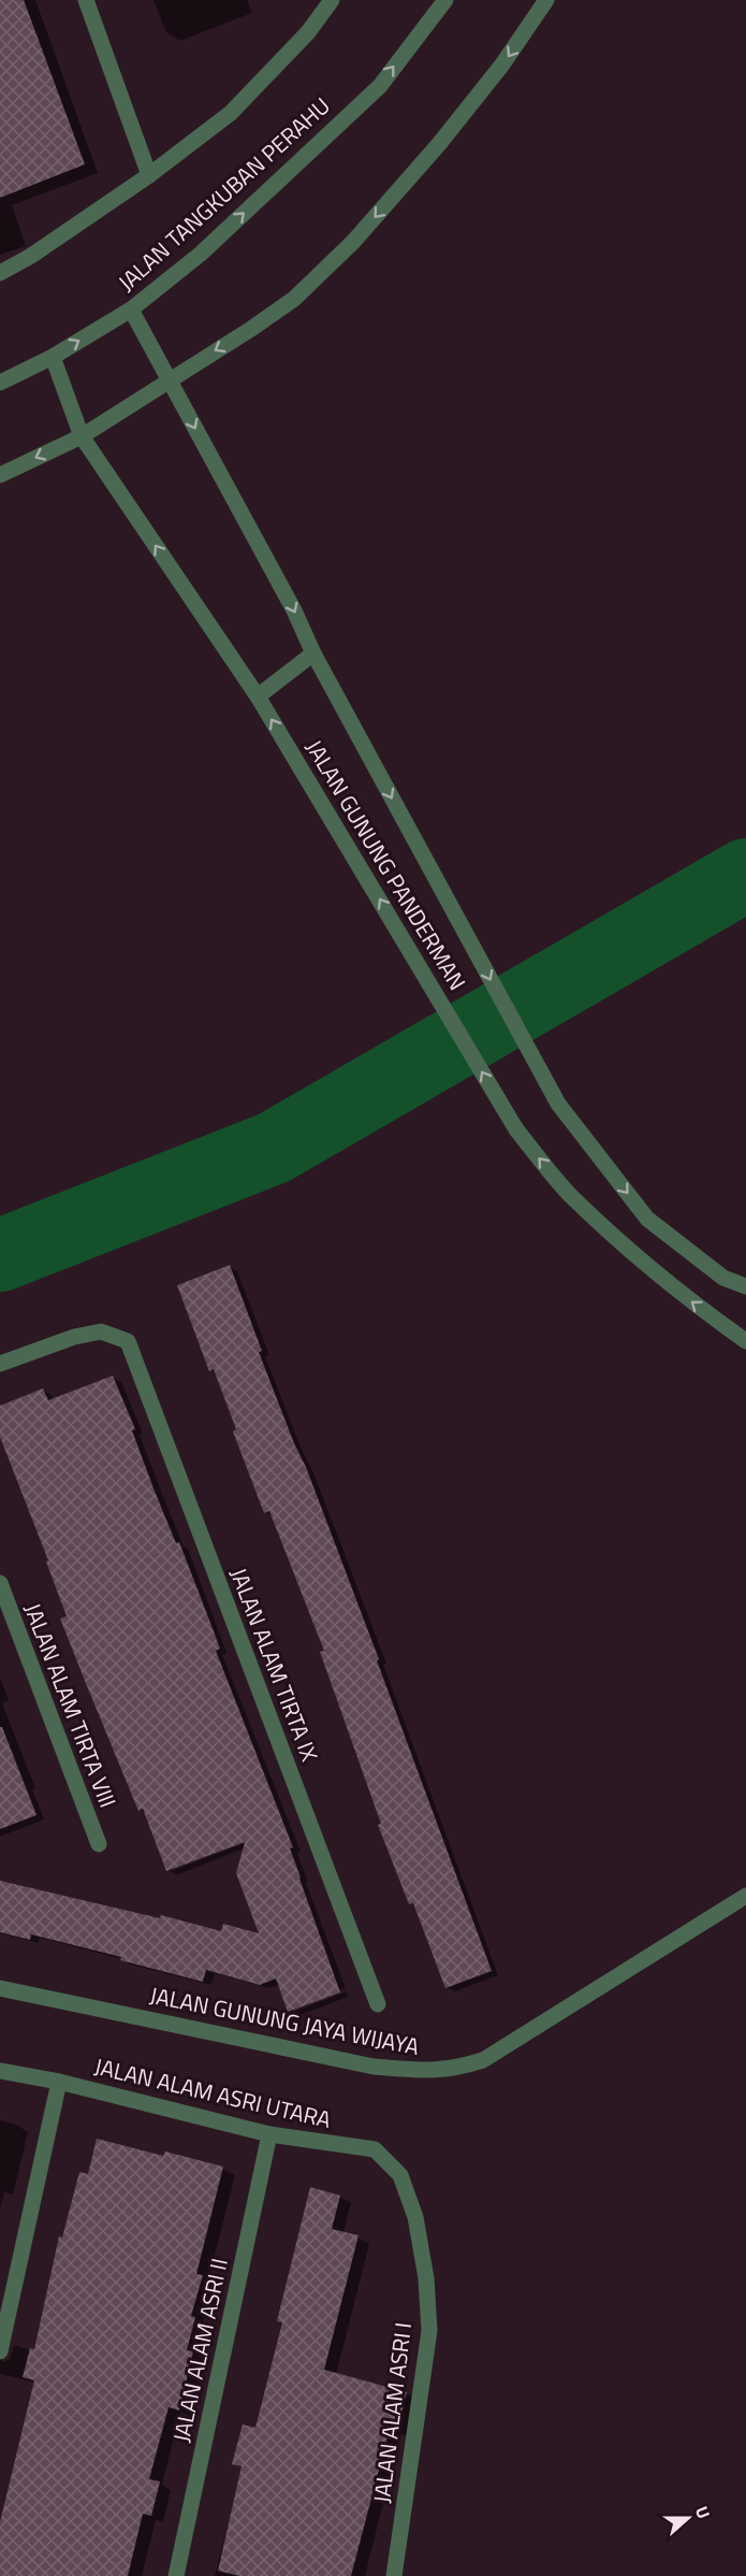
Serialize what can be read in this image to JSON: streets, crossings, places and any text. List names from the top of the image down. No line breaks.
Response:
{"streets":{"street":["JALAN TANGKUBAN PERAHU","JALAN GUNUNG PANDERMAN","JALAN ALAM TIRTA IX","JALAN ALAM TIRTA VIII","JALAN GUNUNG JAYA WIJAYA","JALAN ALAM ASRI UTARA","JALAN ALAM ASRI II","JALAN ALAM ASRI I"]},"crossings":[["JALAN TANGKUBAN PERAHU","JALAN GUNUNG PANDERMAN"],["JALAN ALAM ASRI UTARA","JALAN ALAM ASRI II"],["JALAN ALAM ASRI UTARA","JALAN ALAM ASRI I"]],"north":"right"}
